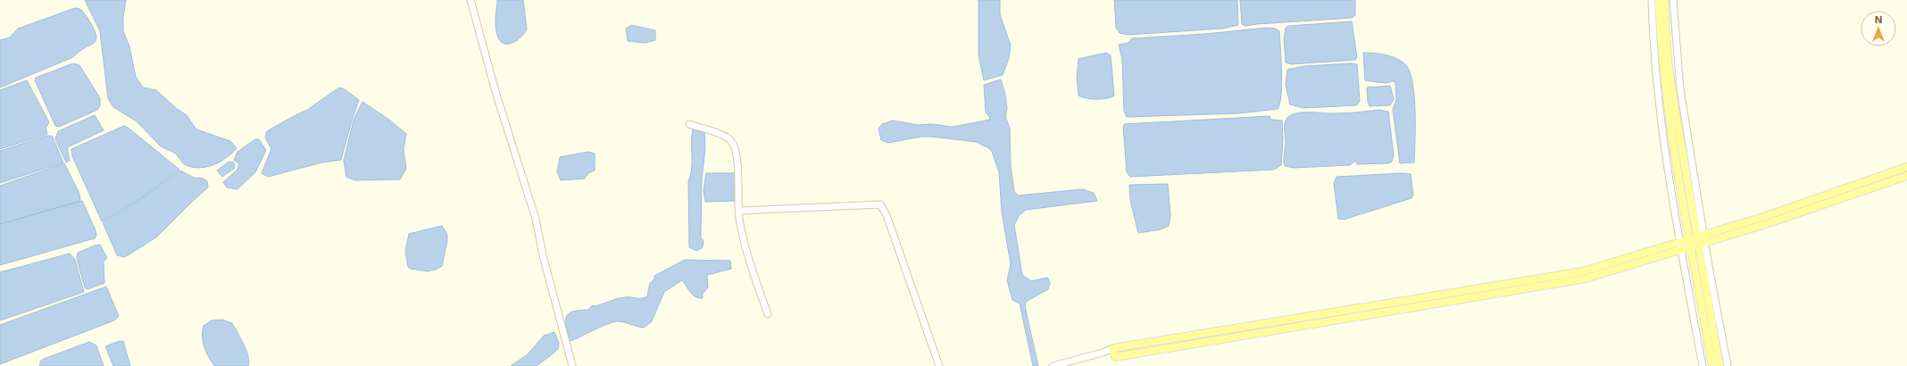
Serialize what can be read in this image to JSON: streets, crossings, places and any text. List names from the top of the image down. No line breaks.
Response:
{"north":"top"}
